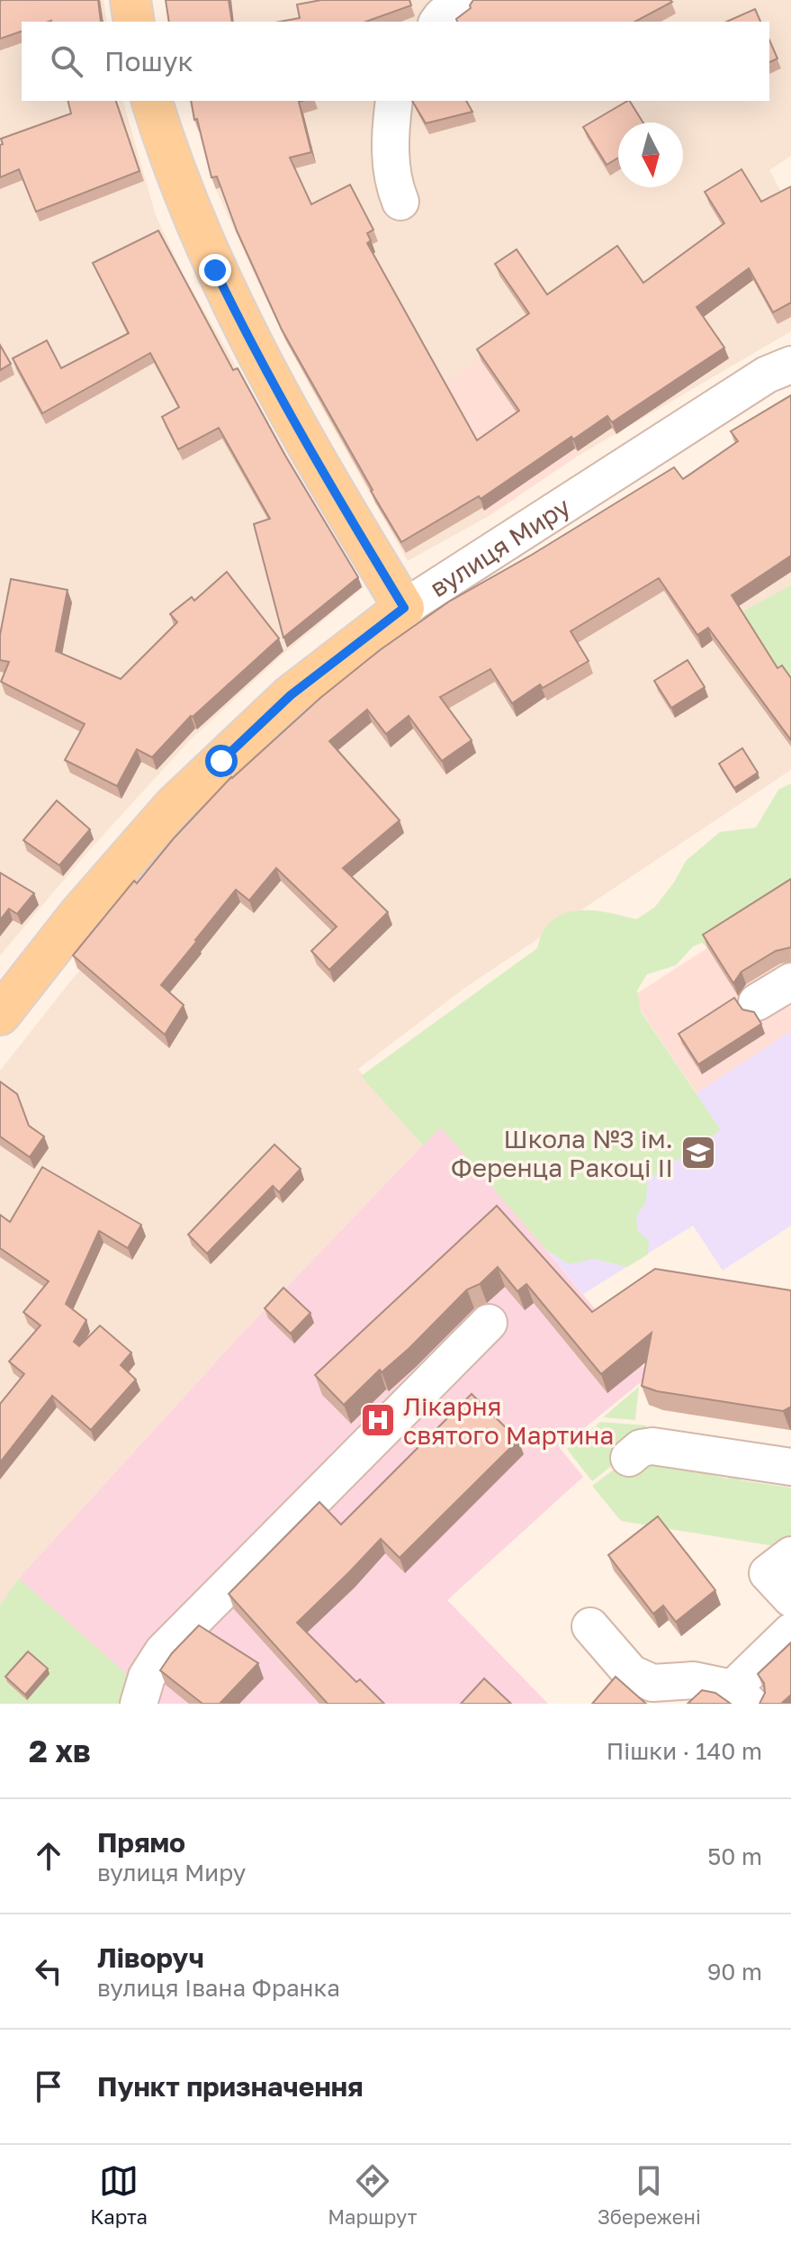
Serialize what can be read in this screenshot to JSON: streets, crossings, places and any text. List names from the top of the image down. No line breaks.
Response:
{"streets":{"main road":["вулиця Миру"]},"places":{"school or university":["Школа №3 ім. Ференца Ракоці II"],"hospital":["Лікарня святого Мартина"]},"north":"bottom","page":{"search":"Пошук","heading":["2 хв","Пішки · 140 m"],"list":[["Прямо","вулиця Миру","50 m"],["Ліворуч","вулиця Івана Франка","90 m"],"Пункт призначення"],"nav":["Карта","Маршрут","Збережені"]}}
